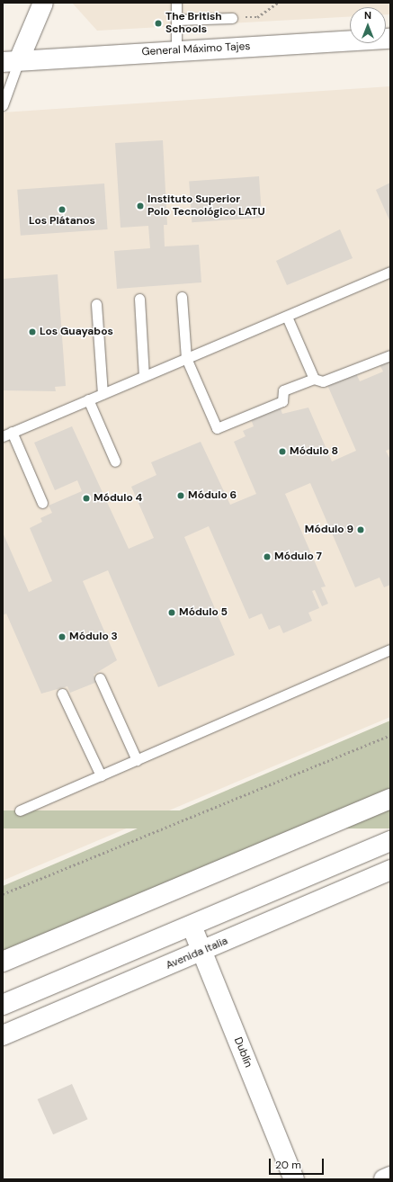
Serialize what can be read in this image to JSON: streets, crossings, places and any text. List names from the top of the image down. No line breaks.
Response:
{"streets":{"street":["General Máximo Tajes","Avenida Italia","Dublín"]},"crossings":[["Avenida Italia","Dublín"]],"places":["The British Schools","Instituto Superior Polo Tecnológico LATU","Los Plátanos","Los Guayabos","Módulo 8","Módulo 6","Módulo 4","Módulo 9","Módulo 7","Módulo 5","Módulo 3"],"scale_bar":"20 m","north":"top"}
